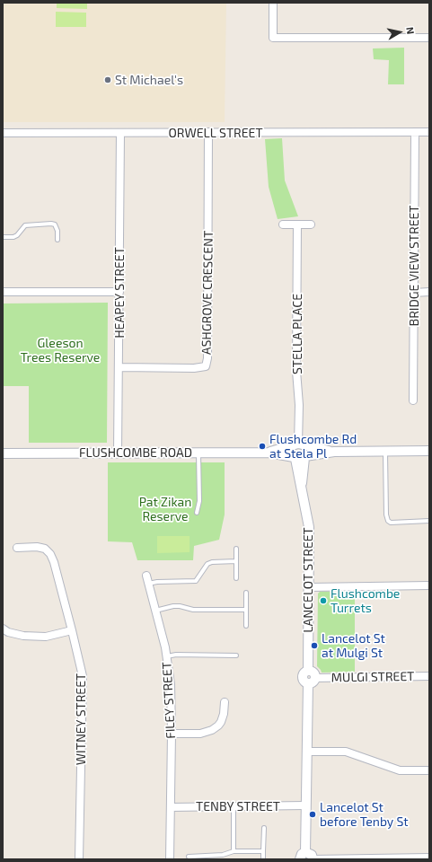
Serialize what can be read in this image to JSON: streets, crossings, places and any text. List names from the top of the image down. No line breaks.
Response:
{"streets":{"street":["ORWELL STREET","BRIDGE VIEW STREET","HEAPEY STREET","ASHGROVE CRESCENT","STELLA PLACE","FLUSHCOMBE ROAD","LANCELOT STREET","MULGI STREET","FILEY STREET","WITNEY STREET","TENBY STREET"]},"crossings":[["ORWELL STREET","BRIDGE VIEW STREET"],["ORWELL STREET","HEAPEY STREET"],["ORWELL STREET","ASHGROVE CRESCENT"],["HEAPEY STREET","ASHGROVE CRESCENT"],["HEAPEY STREET","FLUSHCOMBE ROAD"],["STELLA PLACE","FLUSHCOMBE ROAD"],["FLUSHCOMBE ROAD","LANCELOT STREET"],["LANCELOT STREET","MULGI STREET"],["FILEY STREET","TENBY STREET"]],"parks":["Gleeson Trees Reserve","Pat Zikan Reserve"],"places":["St Michael's","Flushcombe Rd at Stela Pl","Flushcombe Turrets","Lancelot St at Mulgi St","Lancelot St before Tenby St"],"north":"right"}
